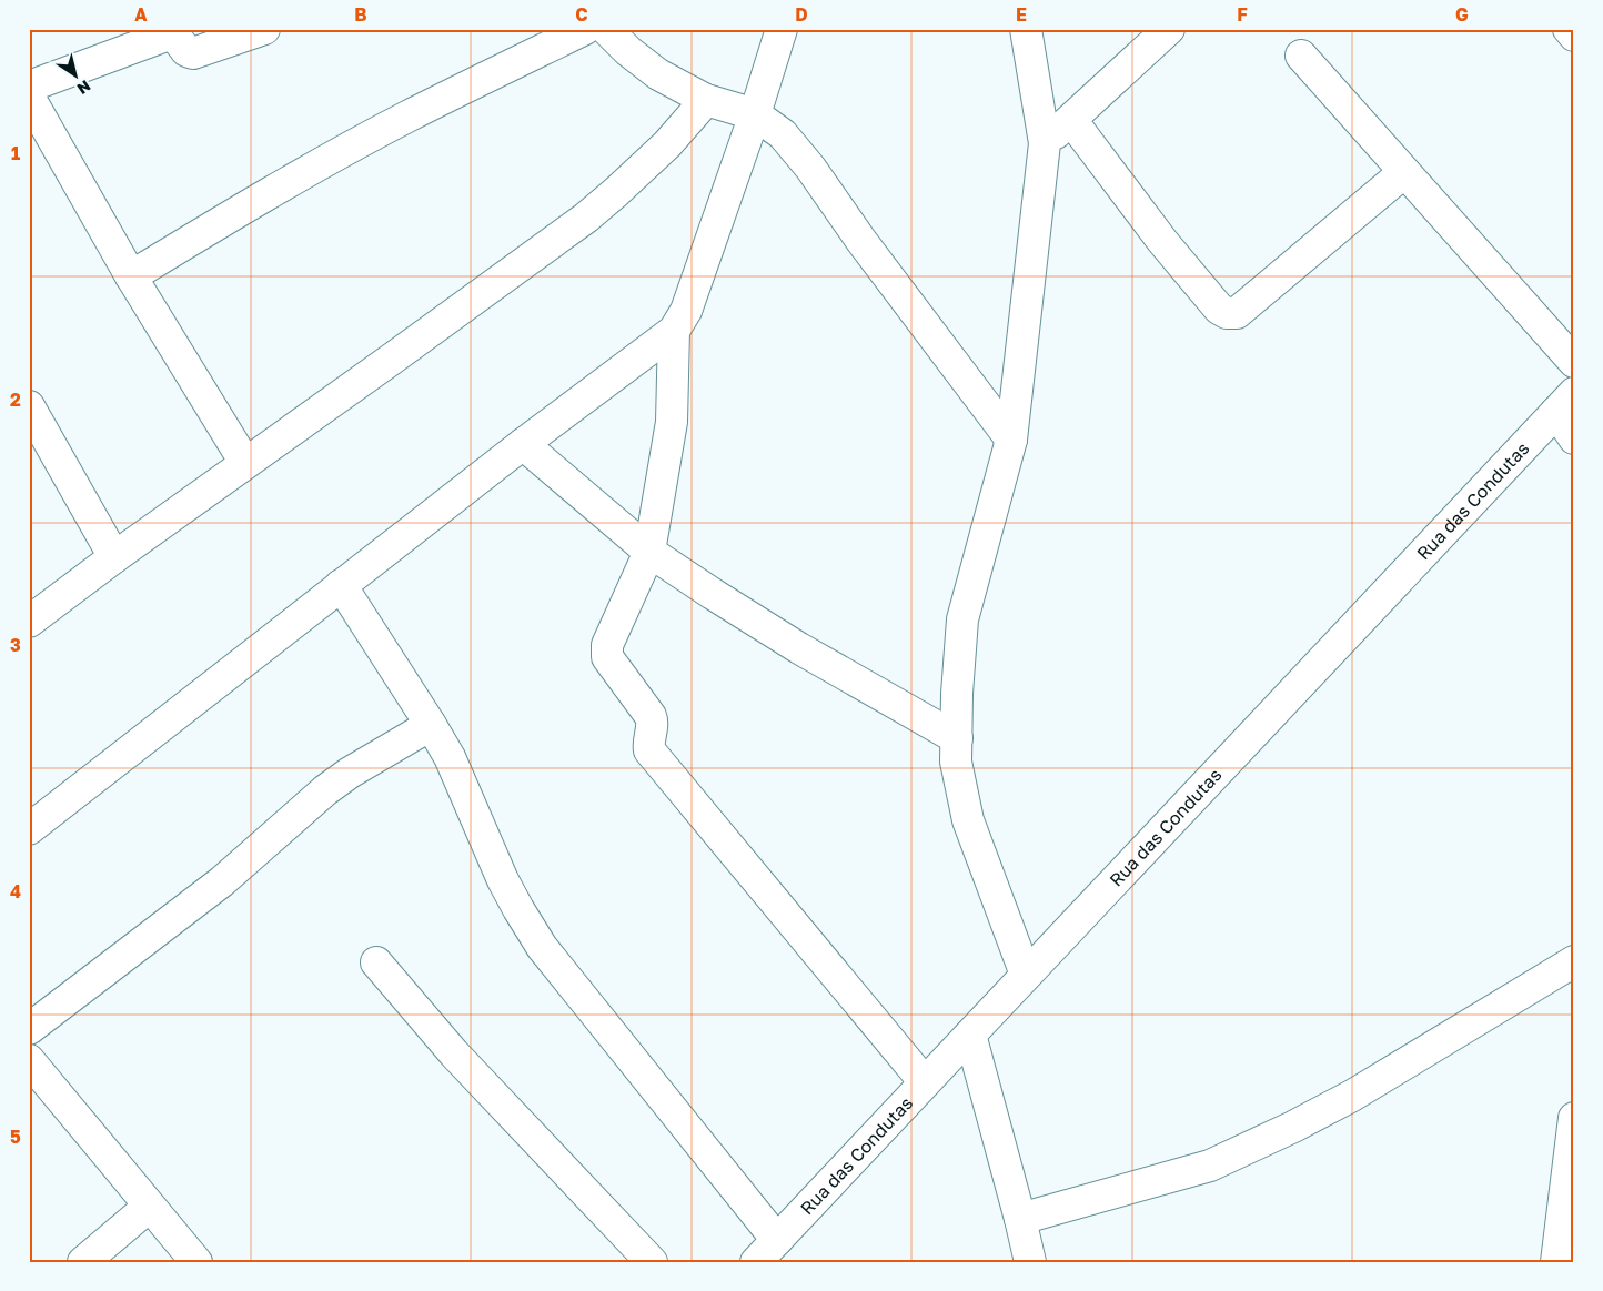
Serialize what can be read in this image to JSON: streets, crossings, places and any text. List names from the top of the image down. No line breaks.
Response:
{"streets":{"street":["Rua das Condutas"]},"north":"bottom right","grid":{"columns":["A","B","C","D","E","F","G"],"rows":["1","2","3","4","5"]}}
